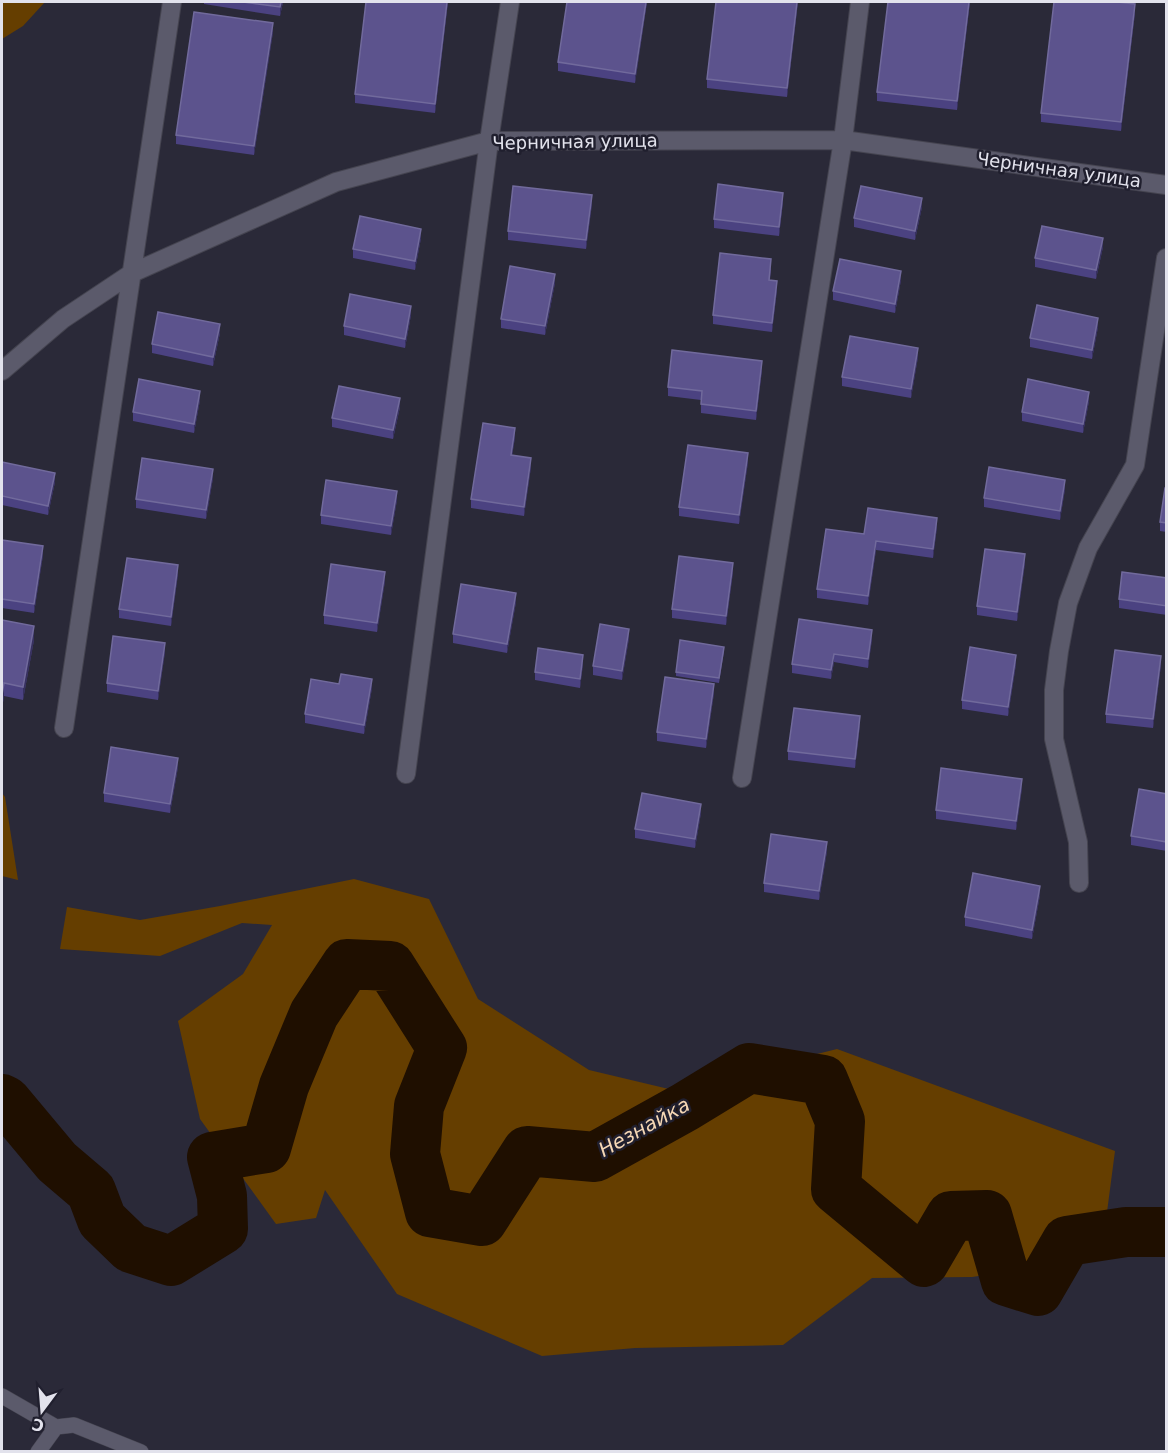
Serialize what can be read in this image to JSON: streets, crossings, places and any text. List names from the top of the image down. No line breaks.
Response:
{"streets":{"street":["Черничная улица"]},"water":["Незнайка"],"north":"bottom"}
